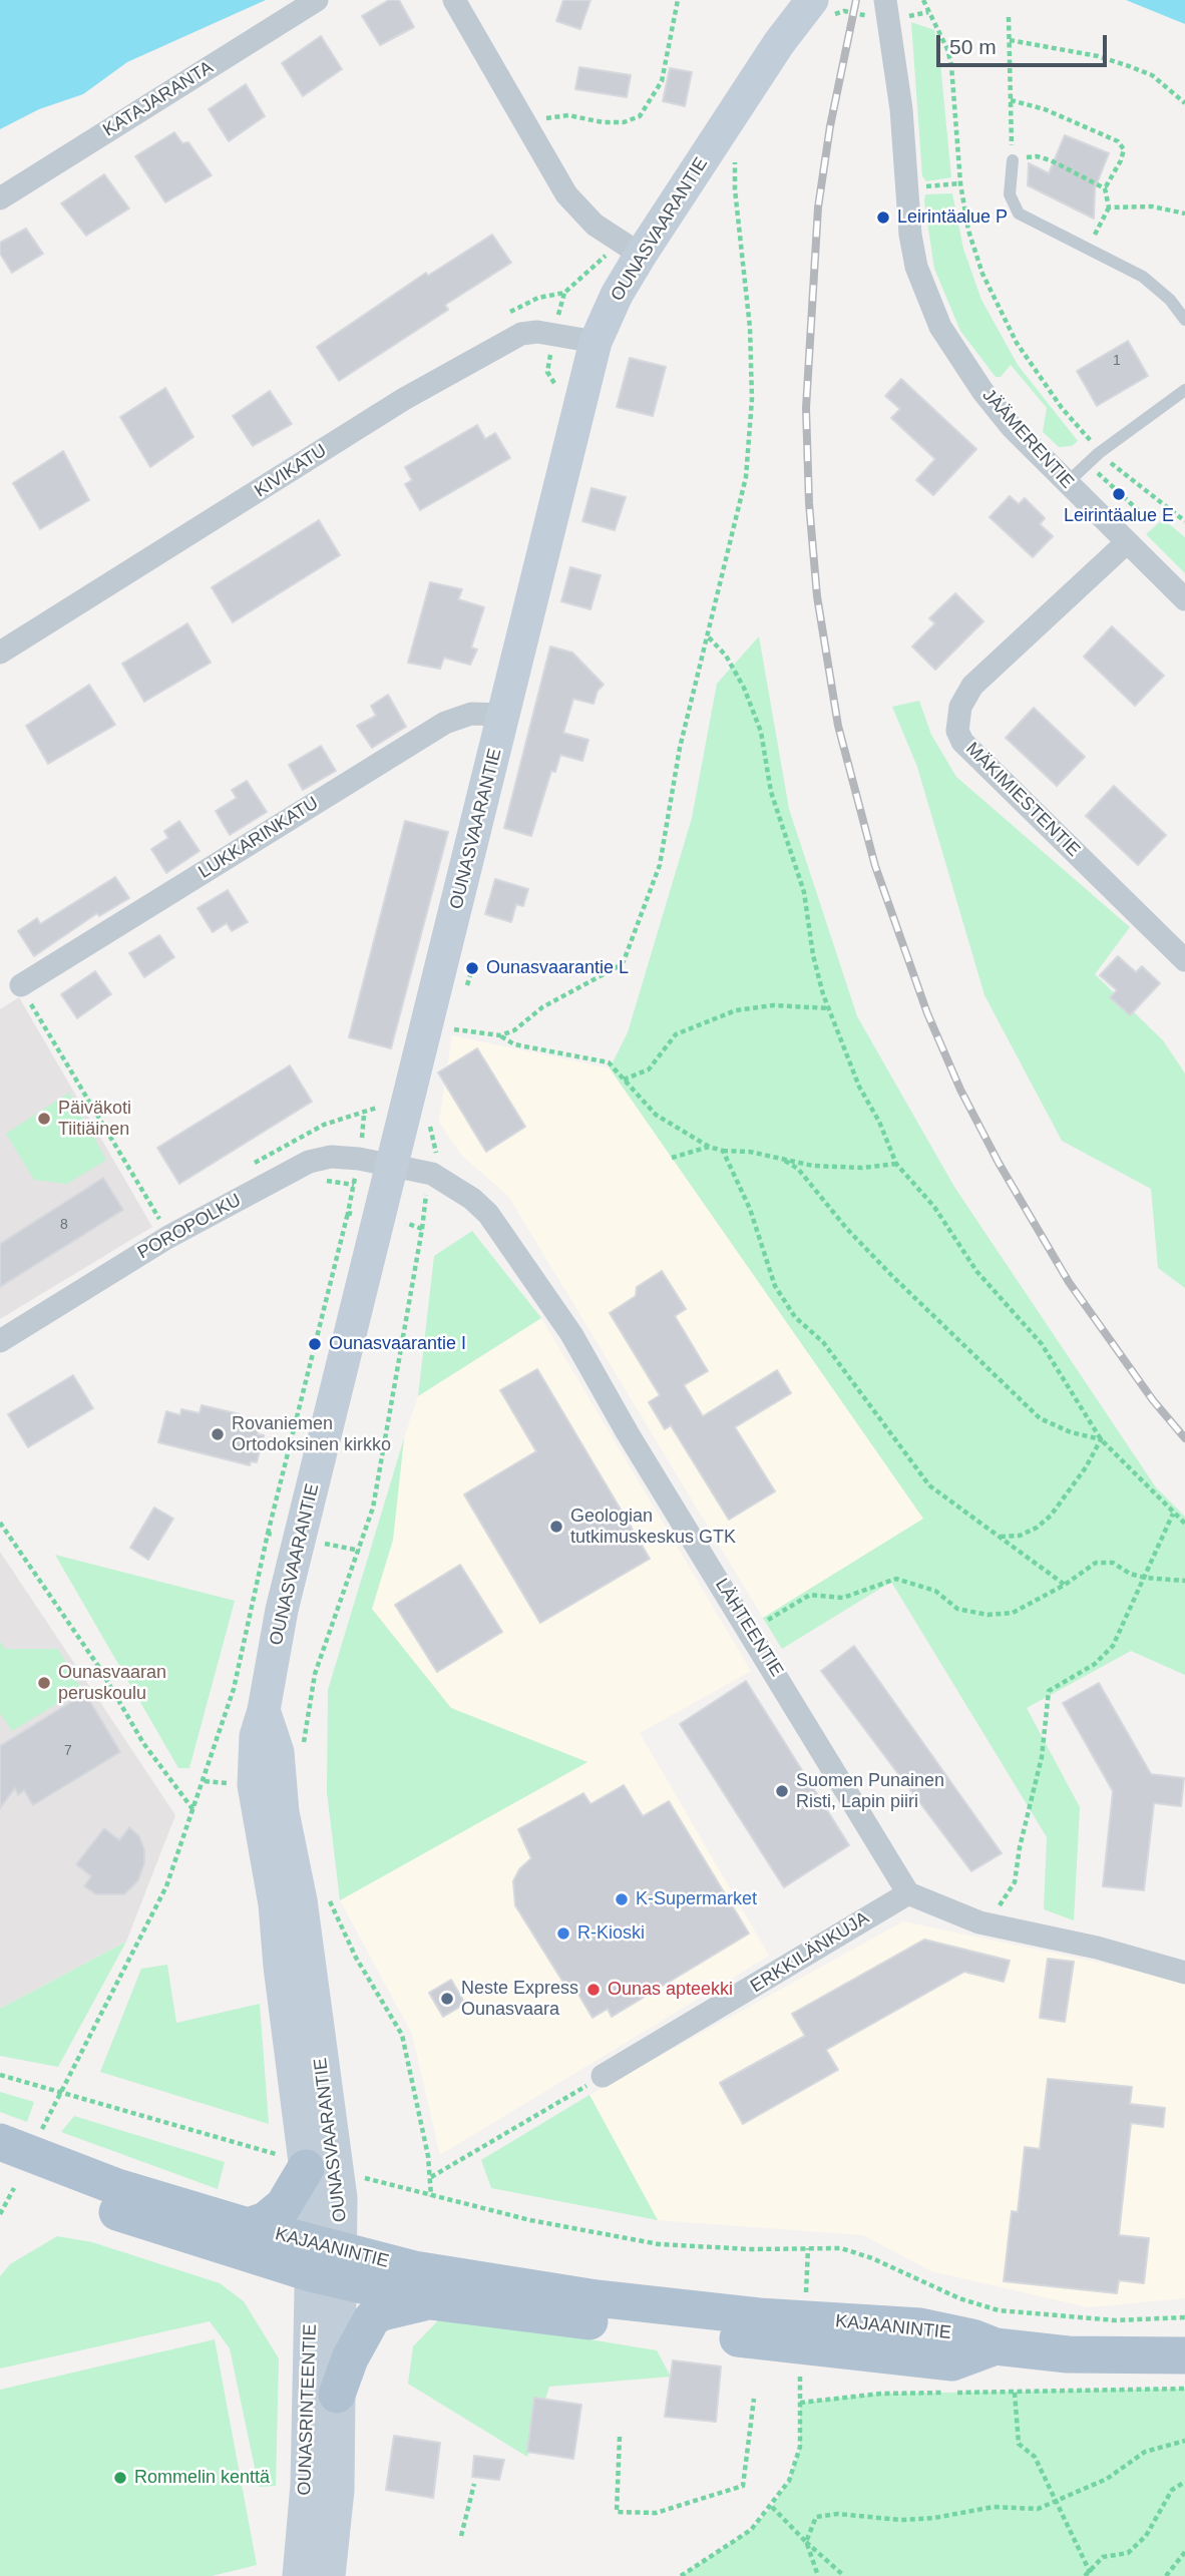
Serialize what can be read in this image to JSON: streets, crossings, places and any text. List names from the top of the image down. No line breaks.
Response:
{"streets":{"main road":["KAJAANINTIE"],"street":["KATAJARANTA","OUNASVAARANTIE","JÄÄMERENTIE","KIVIKATU","MÄKIMIESTENTIE","LUKKARINKATU","POROPOLKU","LÄHTEENTIE","ERKKILÄNKUJA","OUNASRINTEENTIE"]},"crossings":[["OUNASVAARANTIE","KIVIKATU"],["OUNASVAARANTIE","LUKKARINKATU"],["OUNASVAARANTIE","POROPOLKU"],["OUNASVAARANTIE","LÄHTEENTIE"],["OUNASVAARANTIE","KAJAANINTIE"],["OUNASVAARANTIE","OUNASRINTEENTIE"],["JÄÄMERENTIE","MÄKIMIESTENTIE"],["POROPOLKU","LÄHTEENTIE"],["LÄHTEENTIE","ERKKILÄNKUJA"],["KAJAANINTIE","OUNASRINTEENTIE"]],"places":["Leirintäalue P","Leirintäalue E","Ounasvaarantie L","Päiväkoti Tiitiäinen","Ounasvaarantie I","Rovaniemen Ortodoksinen kirkko","Geologian tutkimuskeskus GTK","Ounasvaaran peruskoulu","Suomen Punainen Risti, Lapin piiri","K-Supermarket","R-Kioski","Ounas apteekki","Neste Express Ounasvaara","Rommelin kenttä"],"house_numbers":["1","8","7"],"scale_bar":"50 m"}
